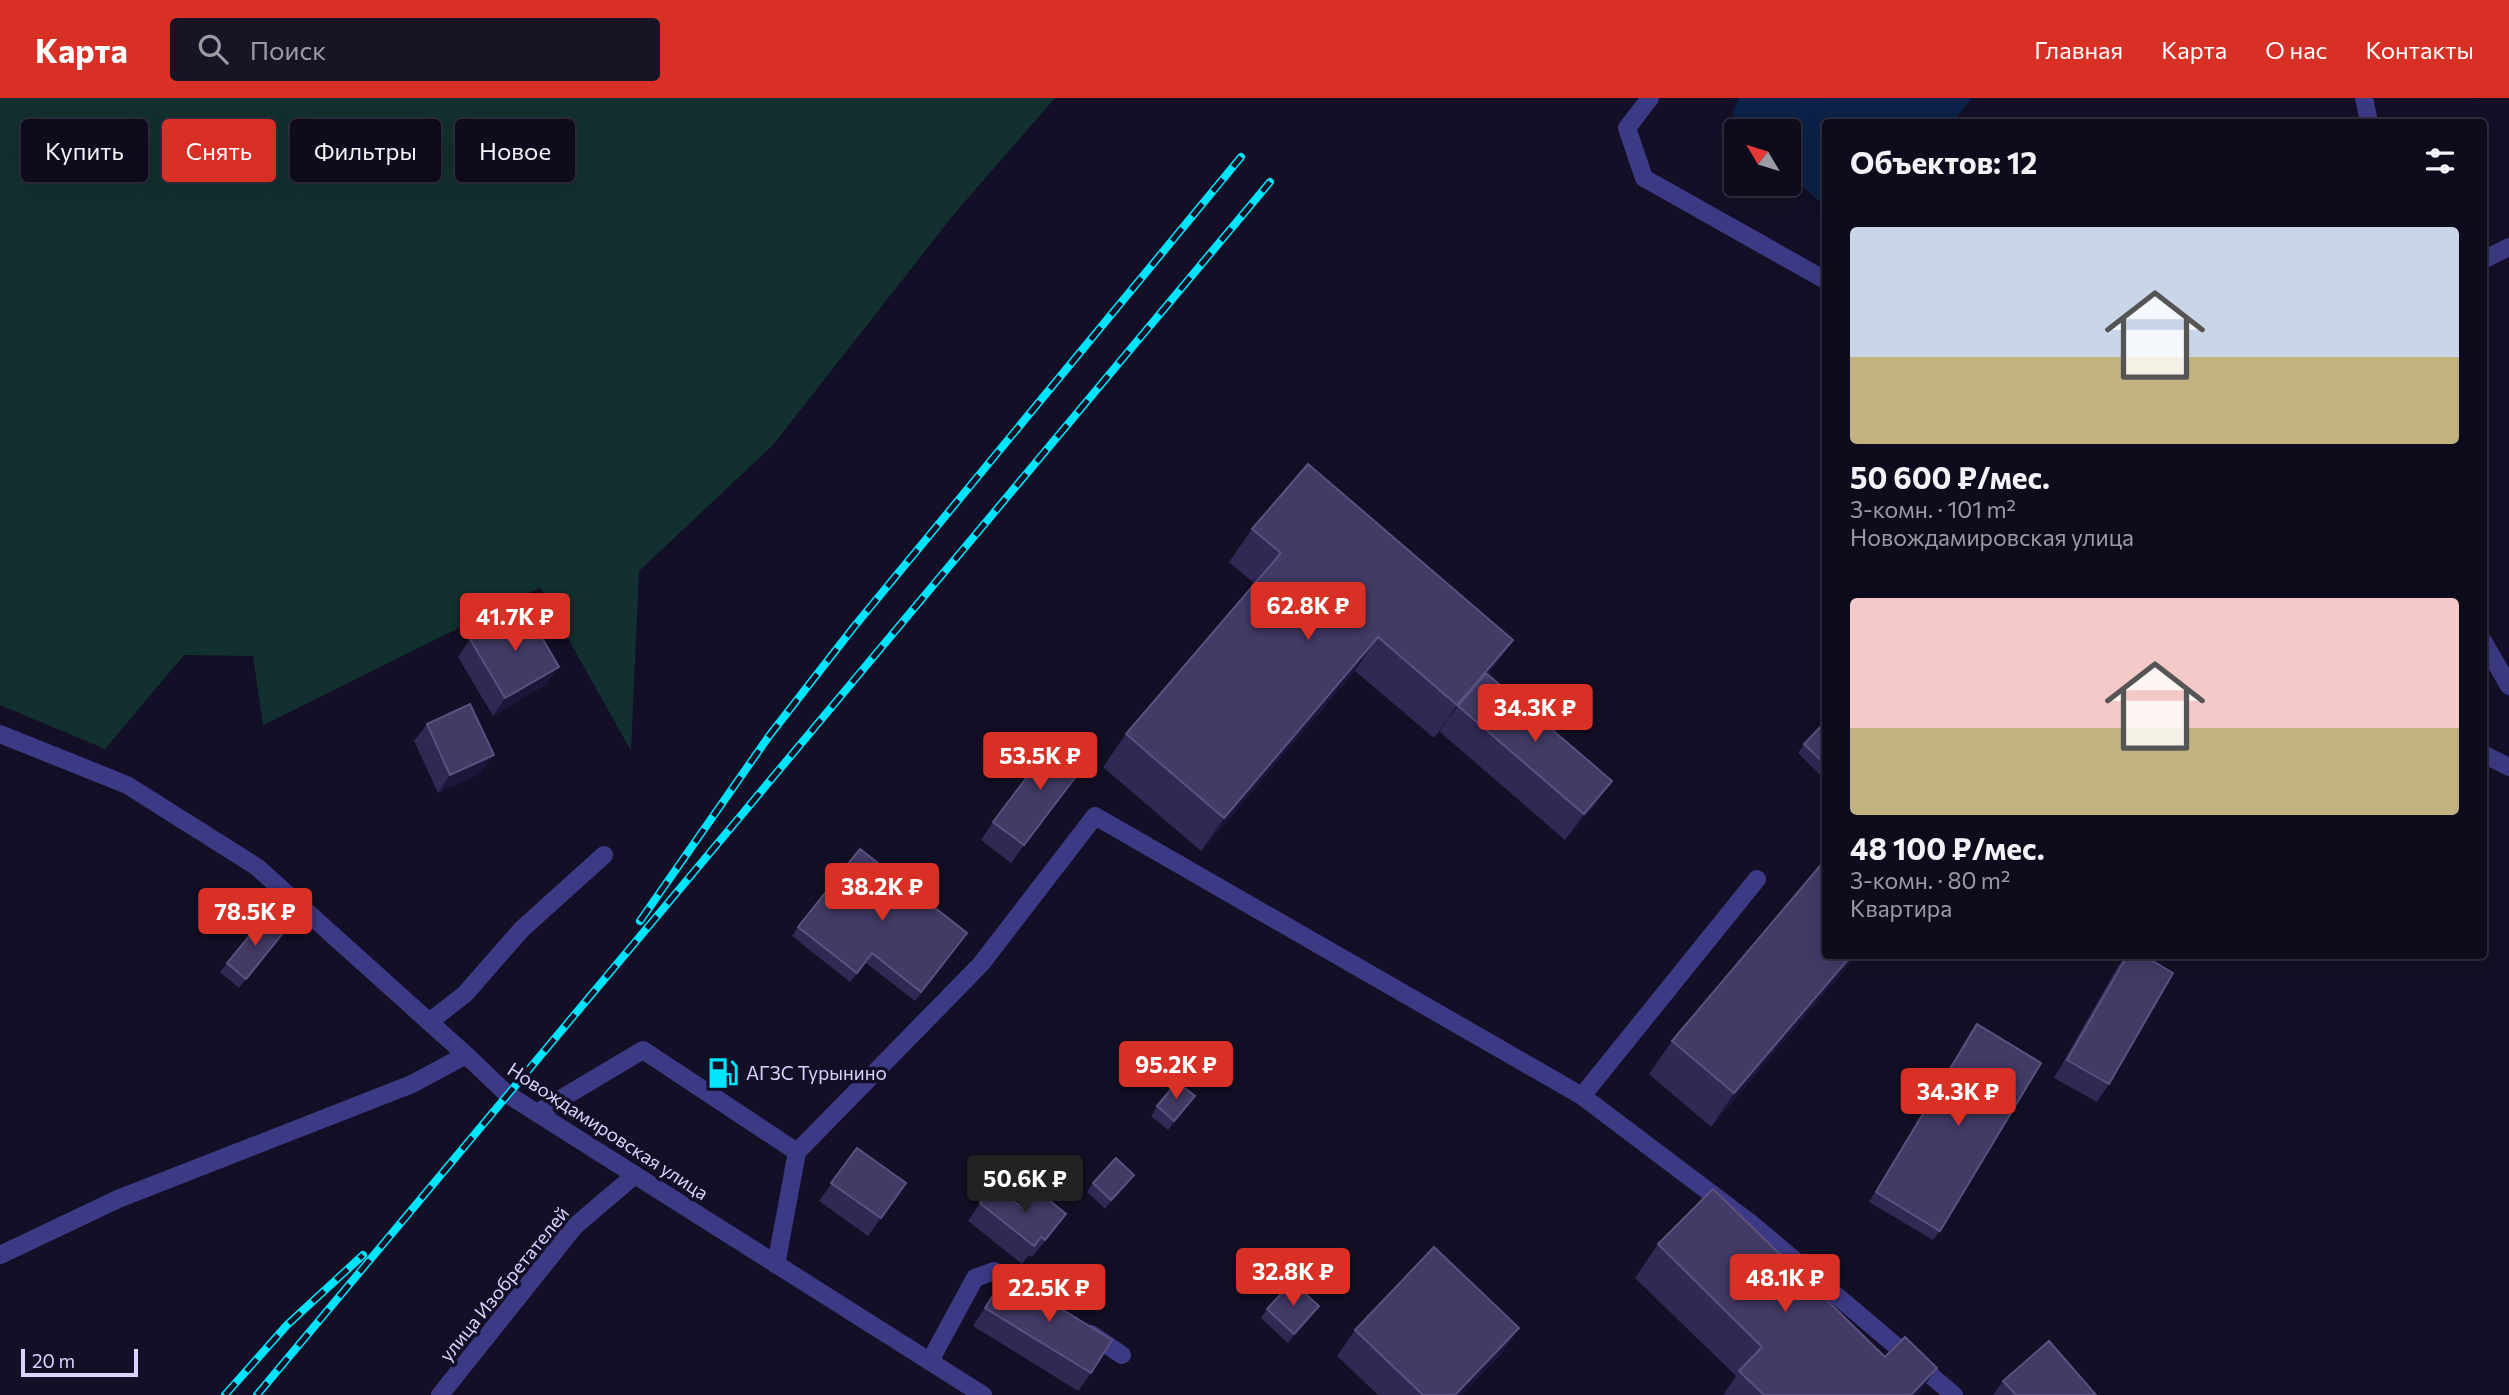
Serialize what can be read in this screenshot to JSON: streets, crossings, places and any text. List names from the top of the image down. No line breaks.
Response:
{"streets":{"street":["Новождамировская улица","улица Изобретателей"]},"crossings":[["Новождамировская улица","улица Изобретателей"]],"places":{"fuel station":["АГЗС Турынино"]},"scale_bar":"20 m","north":"top left","page":{"header":"Карта","search":"Поиск","nav":["Главная","Карта","О нас","Контакты"],"chip":["Купить","Снять","Фильтры","Новое"],"heading":"Объектов: 12","list":[{"name":"50 600 ₽/мес.","note":"3-комн. · 101 m² · Новождамировская улица"},{"name":"48 100 ₽/мес.","note":"3-комн. · 80 m² · Квартира"}],"price":["62.8K ₽","41.7K ₽","34.3K ₽","53.5K ₽","38.2K ₽","78.5K ₽","95.2K ₽","34.3K ₽","50.6K ₽","32.8K ₽","48.1K ₽","22.5K ₽"],"scale":"20 m"}}
